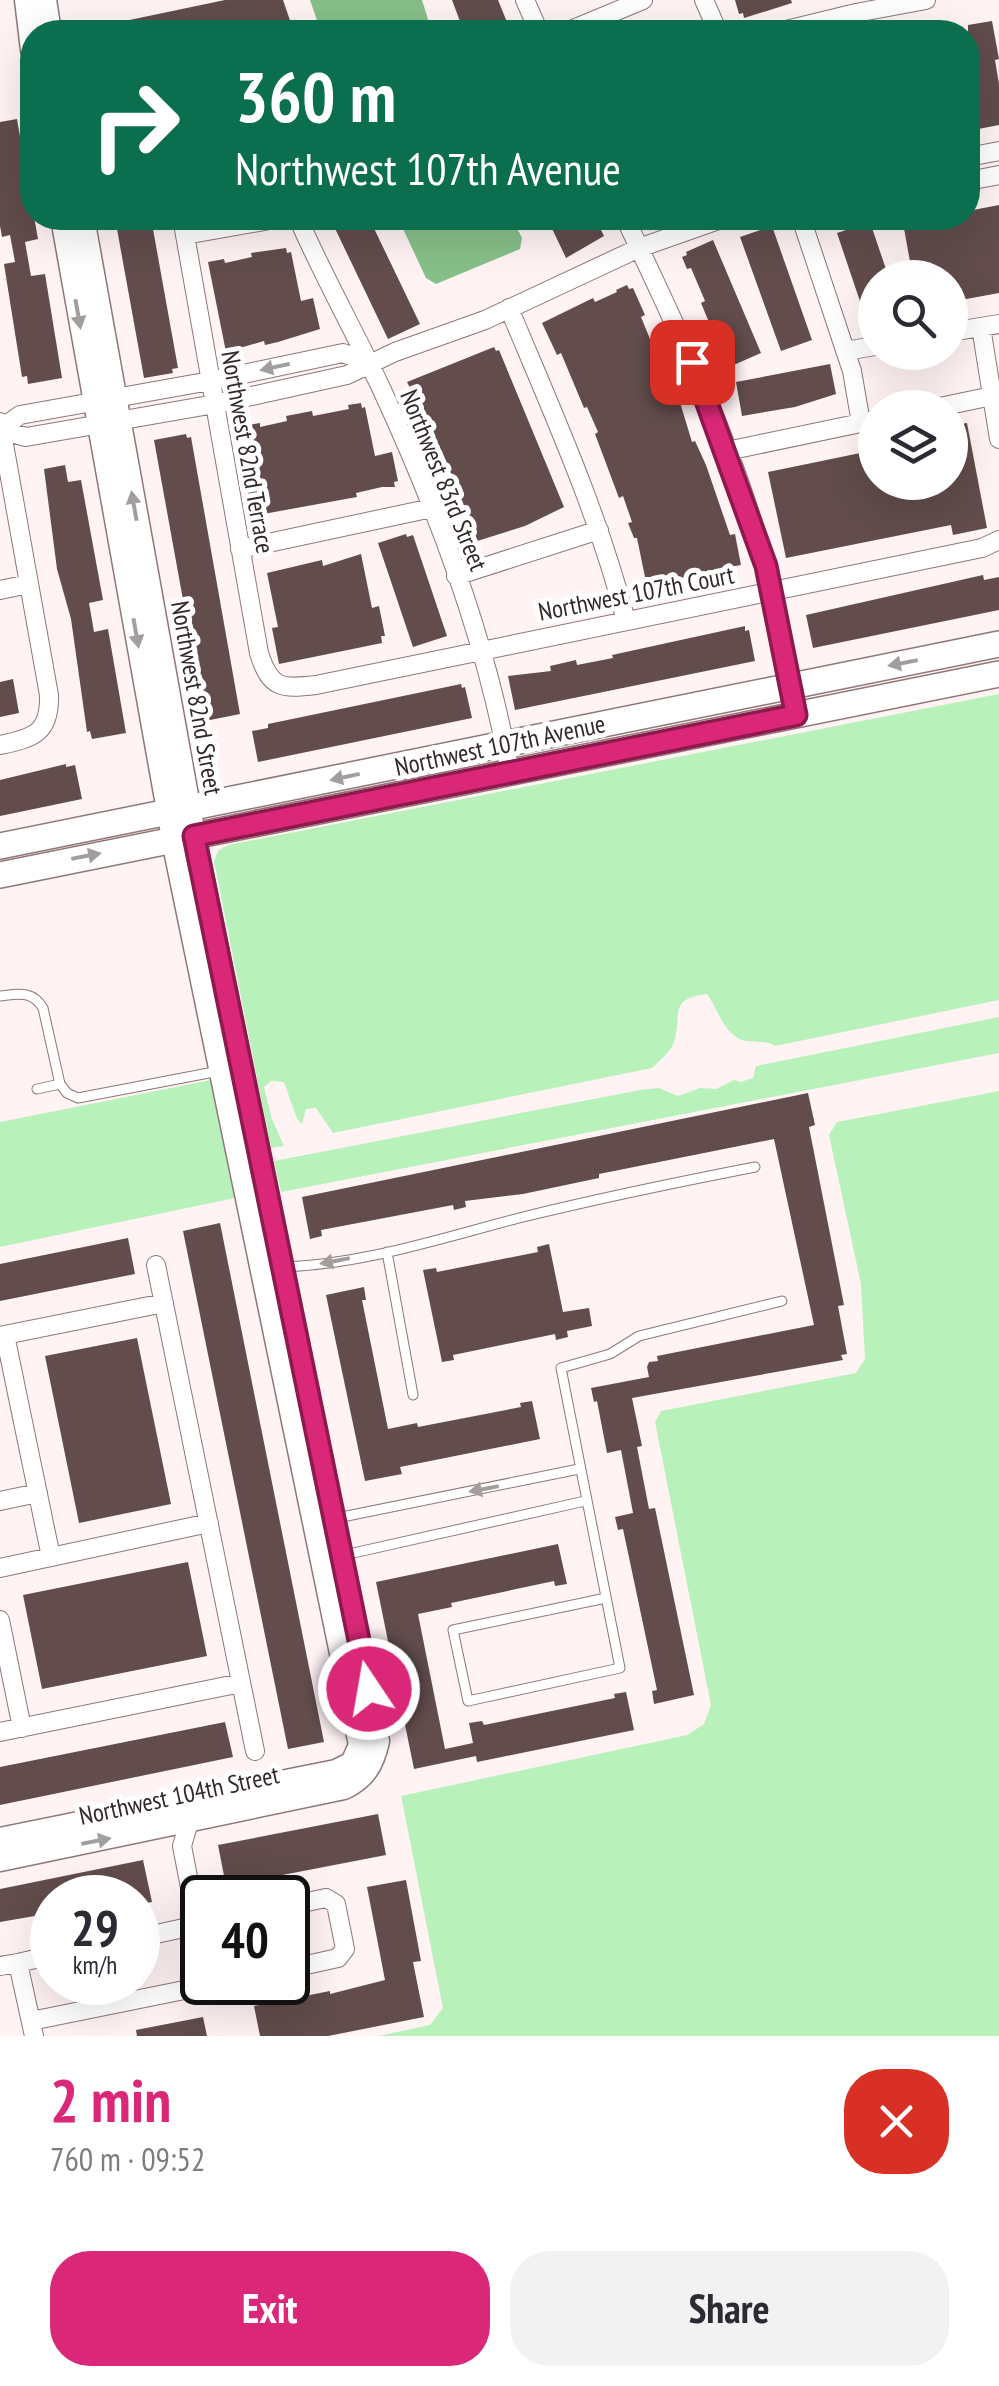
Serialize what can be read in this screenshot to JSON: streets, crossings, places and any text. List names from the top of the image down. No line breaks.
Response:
{"streets":{"main road":["Northwest 107th Avenue"],"street":["Northwest 82nd Terrace","Northwest 83rd Street","Northwest 107th Court","Northwest 82nd Street","Northwest 104th Street"]},"crossings":[["Northwest 82nd Terrace","Northwest 107th Court"],["Northwest 83rd Street","Northwest 107th Court"],["Northwest 83rd Street","Northwest 107th Avenue"],["Northwest 82nd Street","Northwest 107th Avenue"],["Northwest 82nd Street","Northwest 104th Street"]],"page":{"turn":["360 m","Northwest 107th Avenue"],"speed":"29 km/h","limit":"40","heading":["2 min","760 m · 09:52"],"buttons":["Exit","Share"]}}
